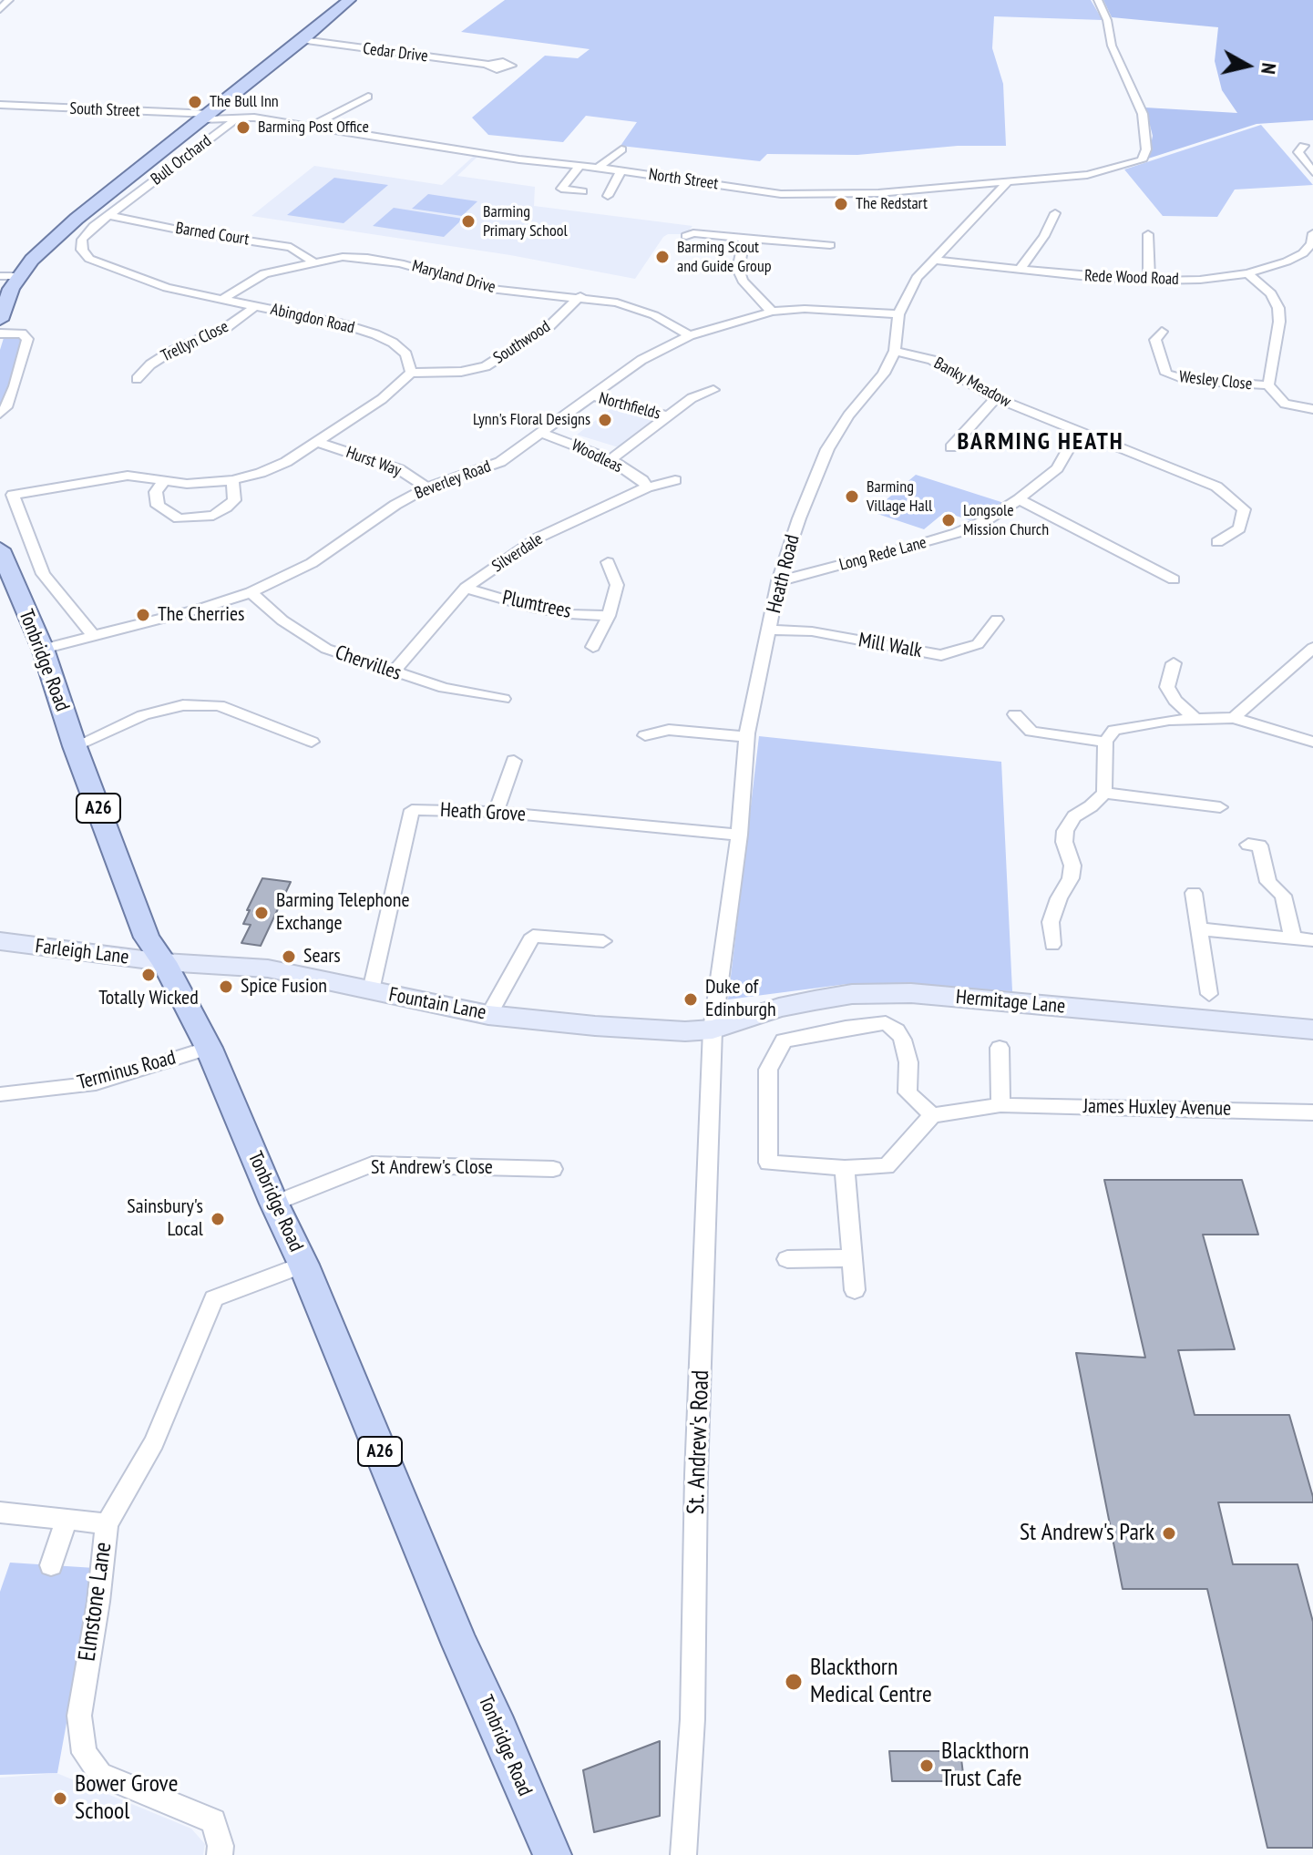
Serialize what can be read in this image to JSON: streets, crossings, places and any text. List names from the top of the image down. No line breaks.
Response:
{"streets":{"main road":["Tonbridge Road","A26","Farleigh Lane","Hermitage Lane","Fountain Lane"],"street":["Cedar Drive","South Street","Bull Orchard","North Street","Barned Court","Maryland Drive","Rede Wood Road","Abingdon Road","Trellyn Close","Southwood","Wesley Close","Banky Meadow","Northfields","Woodleas","Hurst Way","Beverley Road","Silverdale","Long Rede Lane","Heath Road","Plumtrees","Mill Walk","Chervilles","Heath Grove","Terminus Road","James Huxley Avenue","St Andrew's Close","St. Andrew's Road","Elmstone Lane"]},"crossings":[["South Street","North Street"],["Bull Orchard","North Street"],["Bull Orchard","Abingdon Road"],["North Street","Heath Road"],["Barned Court","Maryland Drive"],["Barned Court","Abingdon Road"],["Maryland Drive","Abingdon Road"],["Maryland Drive","Southwood"],["Maryland Drive","Beverley Road"],["Rede Wood Road","Heath Road"],["Abingdon Road","Trellyn Close"],["Abingdon Road","Southwood"],["Banky Meadow","Long Rede Lane"],["Banky Meadow","Heath Road"],["Northfields","Woodleas"],["Northfields","Beverley Road"],["Woodleas","Beverley Road"],["Woodleas","Silverdale"],["Hurst Way","Beverley Road"],["Beverley Road","Heath Road"],["Beverley Road","Tonbridge Road"],["Beverley Road","Chervilles"],["Silverdale","Plumtrees"],["Silverdale","Chervilles"],["Long Rede Lane","Heath Road"],["Heath Road","Mill Walk"],["Heath Road","Heath Grove"],["Heath Road","Hermitage Lane"],["Heath Road","Fountain Lane"],["Heath Road","St. Andrew's Road"],["Tonbridge Road","Farleigh Lane"],["Tonbridge Road","Fountain Lane"],["Tonbridge Road","Terminus Road"],["Tonbridge Road","St Andrew's Close"],["Tonbridge Road","Elmstone Lane"],["Heath Grove","Fountain Lane"],["Farleigh Lane","Fountain Lane"],["Hermitage Lane","Fountain Lane"],["Hermitage Lane","St. Andrew's Road"],["Fountain Lane","St. Andrew's Road"]],"districts":["BARMING HEATH"],"places":["The Bull Inn","Barming Post Office","The Redstart","Barming Primary School","Barming Scout and Guide Group","Lynn's Floral Designs","Barming Village Hall","Longsole Mission Church","The Cherries","Barming Telephone Exchange","Sears","Totally Wicked","Spice Fusion","Duke of Edinburgh","Sainsbury's Local","St Andrew's Park","Blackthorn Medical Centre","Blackthorn Trust Cafe","Bower Grove School"],"north":"right"}
